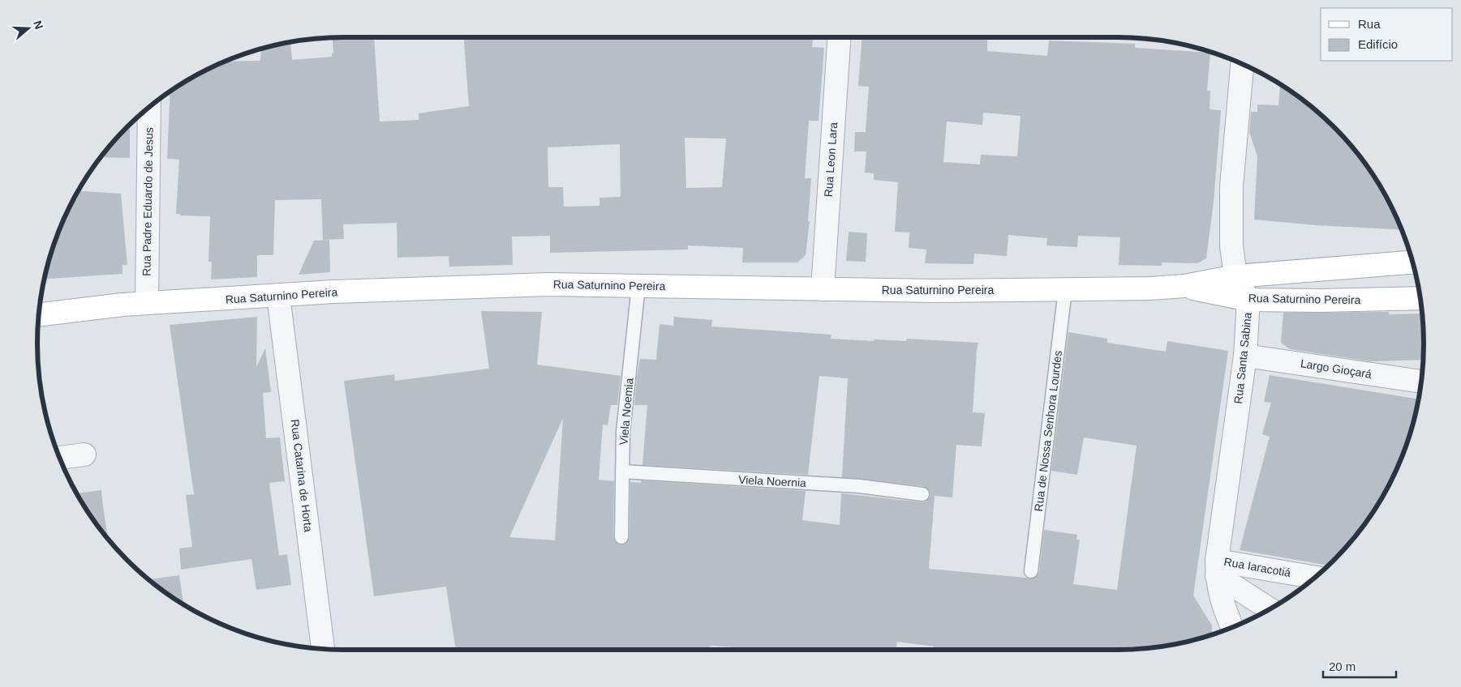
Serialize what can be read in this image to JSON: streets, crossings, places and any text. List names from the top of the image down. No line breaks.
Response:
{"streets":{"main road":["Rua Saturnino Pereira"],"street":["Rua Leon Lara","Rua Padre Eduardo de Jesus","Rua Santa Sabina","Largo Gioçará","Rua Catarina de Horta","Rua Iaracotiá"],"lane":["Viela Noemia","Rua de Nossa Senhora Lourdes","Viela Noernia"]},"crossings":[["Rua Leon Lara","Rua Saturnino Pereira"],["Rua Padre Eduardo de Jesus","Rua Saturnino Pereira"],["Rua Saturnino Pereira","Rua Santa Sabina"],["Rua Saturnino Pereira","Viela Noemia"],["Rua Saturnino Pereira","Rua de Nossa Senhora Lourdes"],["Rua Saturnino Pereira","Rua Catarina de Horta"],["Rua Santa Sabina","Largo Gioçará"],["Rua Santa Sabina","Rua Iaracotiá"],["Viela Noemia","Viela Noernia"]],"legend":["Rua","Edifício"],"scale_bar":"20 m","north":"right"}
